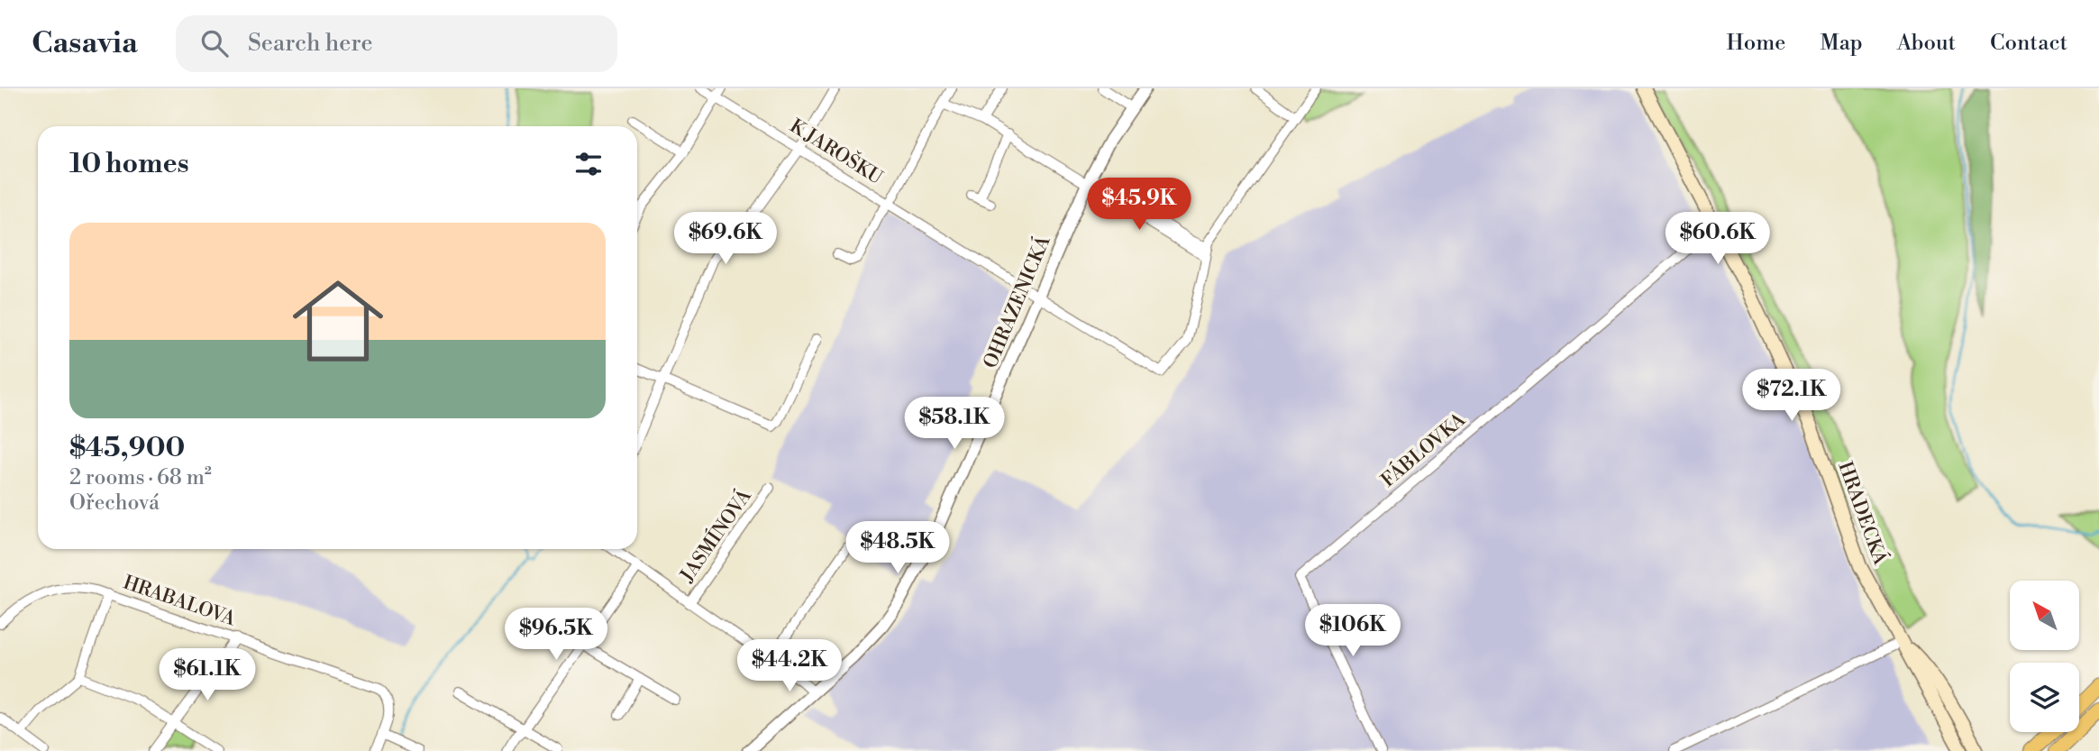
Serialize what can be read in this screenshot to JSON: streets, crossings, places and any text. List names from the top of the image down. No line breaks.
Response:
{"streets":{"main road":["HRADECKÁ"],"street":["K JAROŠKU","OHRAZENICKÁ","FÁBLOVKA","JASMÍNOVÁ","HRABALOVA"]},"crossings":[["K JAROŠKU","OHRAZENICKÁ"],["FÁBLOVKA","HRADECKÁ"]],"north":"top left","page":{"header":"Casavia","search":"Search here","nav":["Home","Map","About","Contact"],"heading":"10 homes","price":["$45.9K","$69.6K","$60.6K","$72.1K","$58.1K","$48.5K","$106K","$96.5K","$44.2K","$61.1K"],"list":[{"name":"$45,900","note":"2 rooms · 68 m² · Ořechová"}]}}
